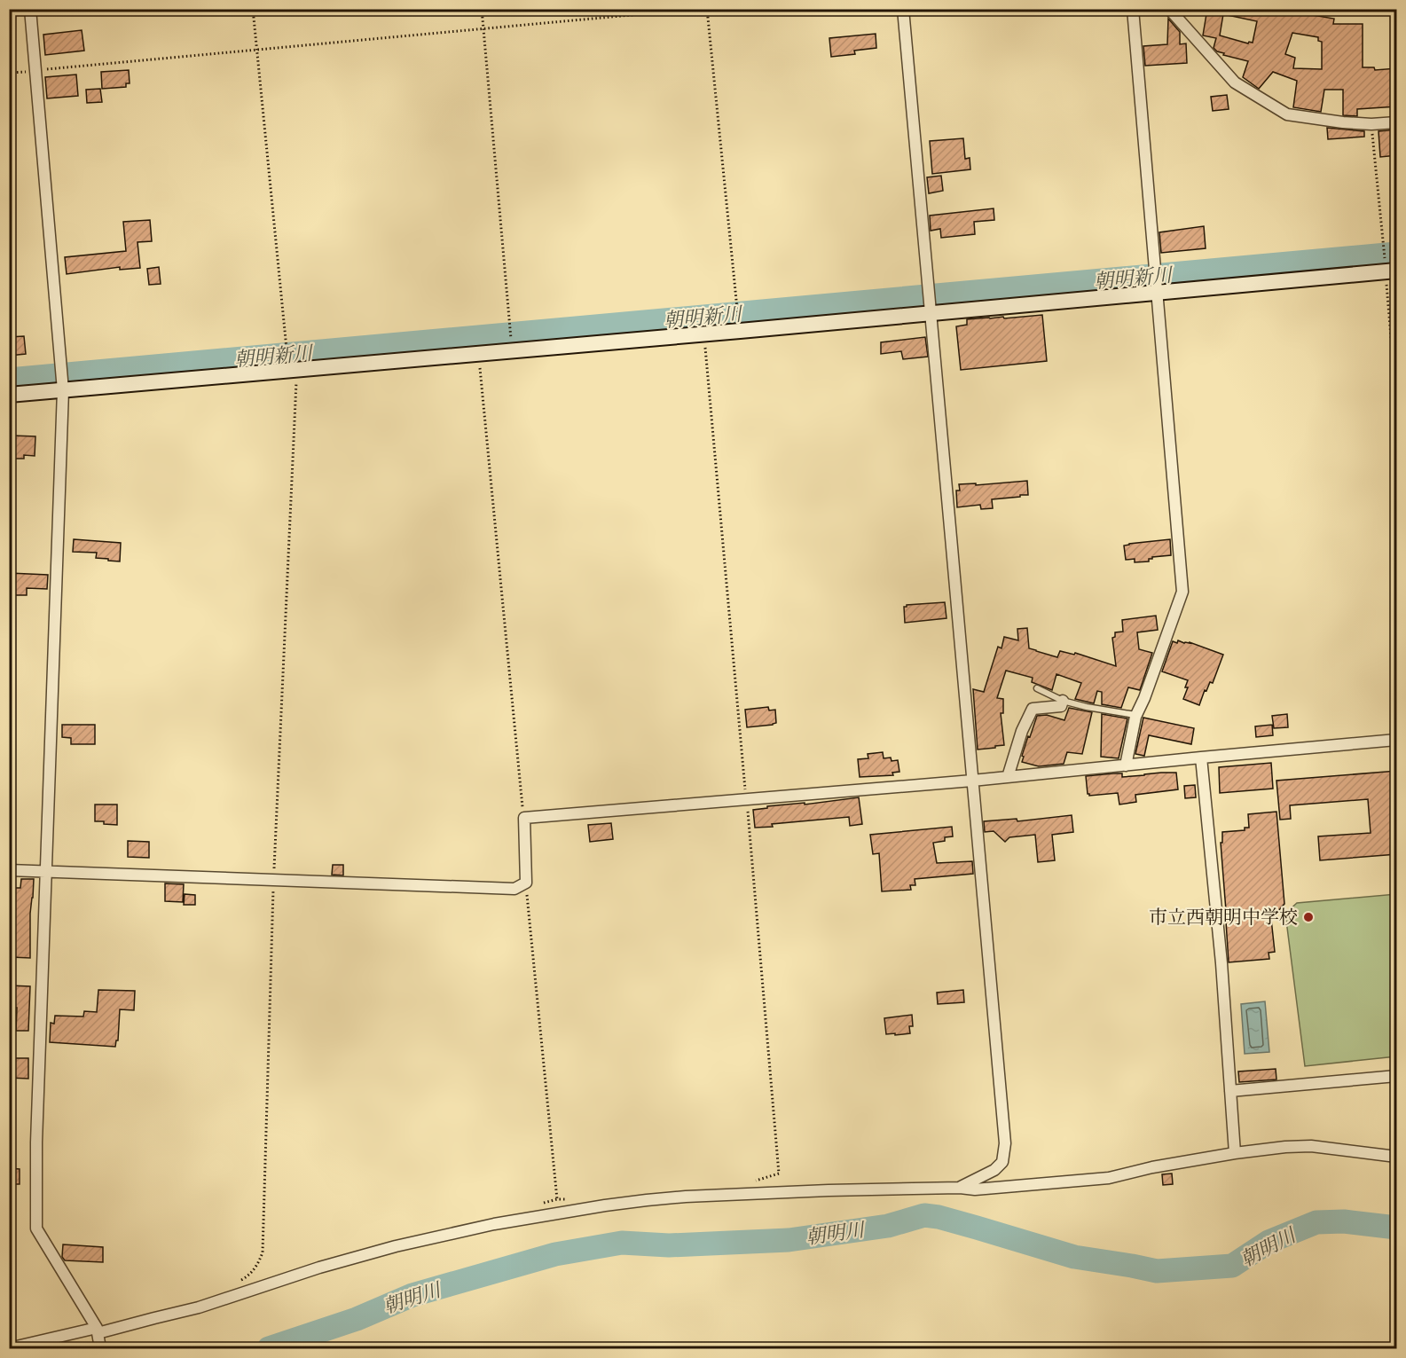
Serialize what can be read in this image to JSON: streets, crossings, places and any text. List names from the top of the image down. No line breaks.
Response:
{"water":["朝明新川","朝明川"],"places":["市立西朝明中学校"]}
